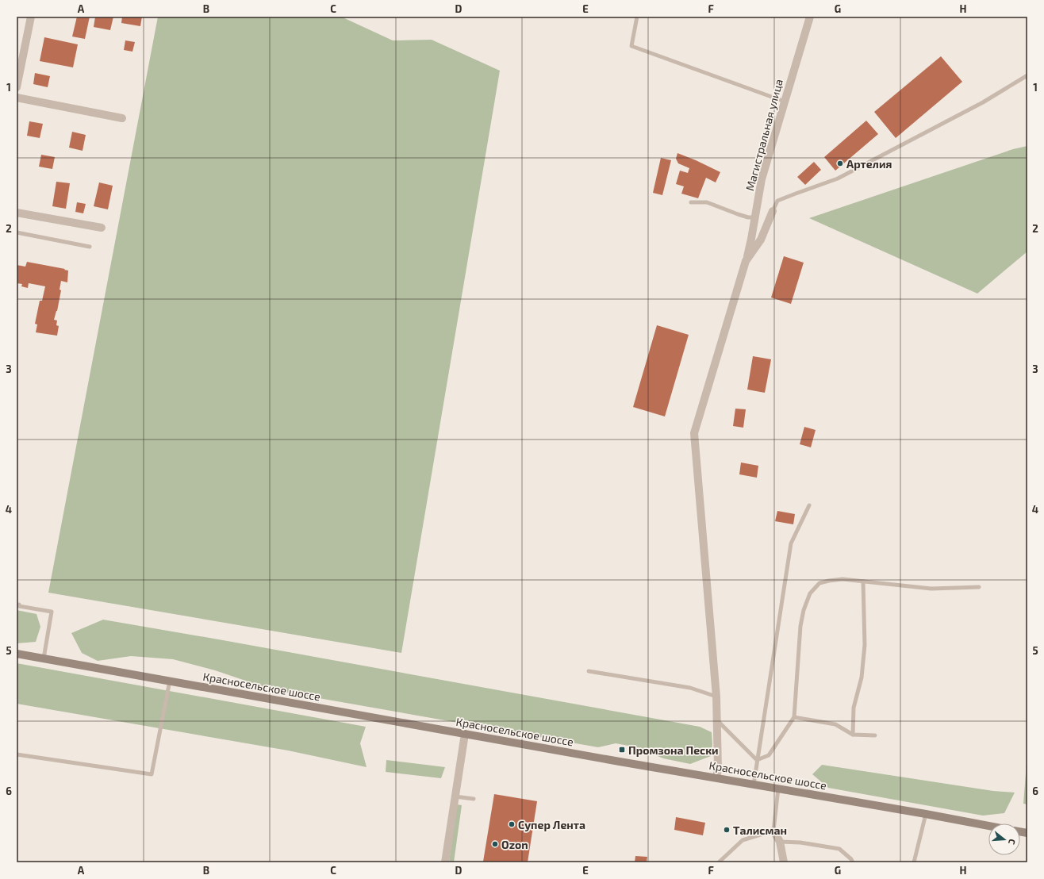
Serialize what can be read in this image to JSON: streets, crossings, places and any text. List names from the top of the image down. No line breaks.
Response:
{"streets":{"main road":["Красносельское шоссе"],"street":["Магистральная улица"]},"crossings":[["Магистральная улица","Красносельское шоссе"]],"places":{"other":["Артелия","Супер Лента","Талисман","Ozon"],"transit":["Промзона Пески"]},"north":"right","grid":{"columns":["A","B","C","D","E","F","G","H"],"rows":["1","2","3","4","5","6"]}}
